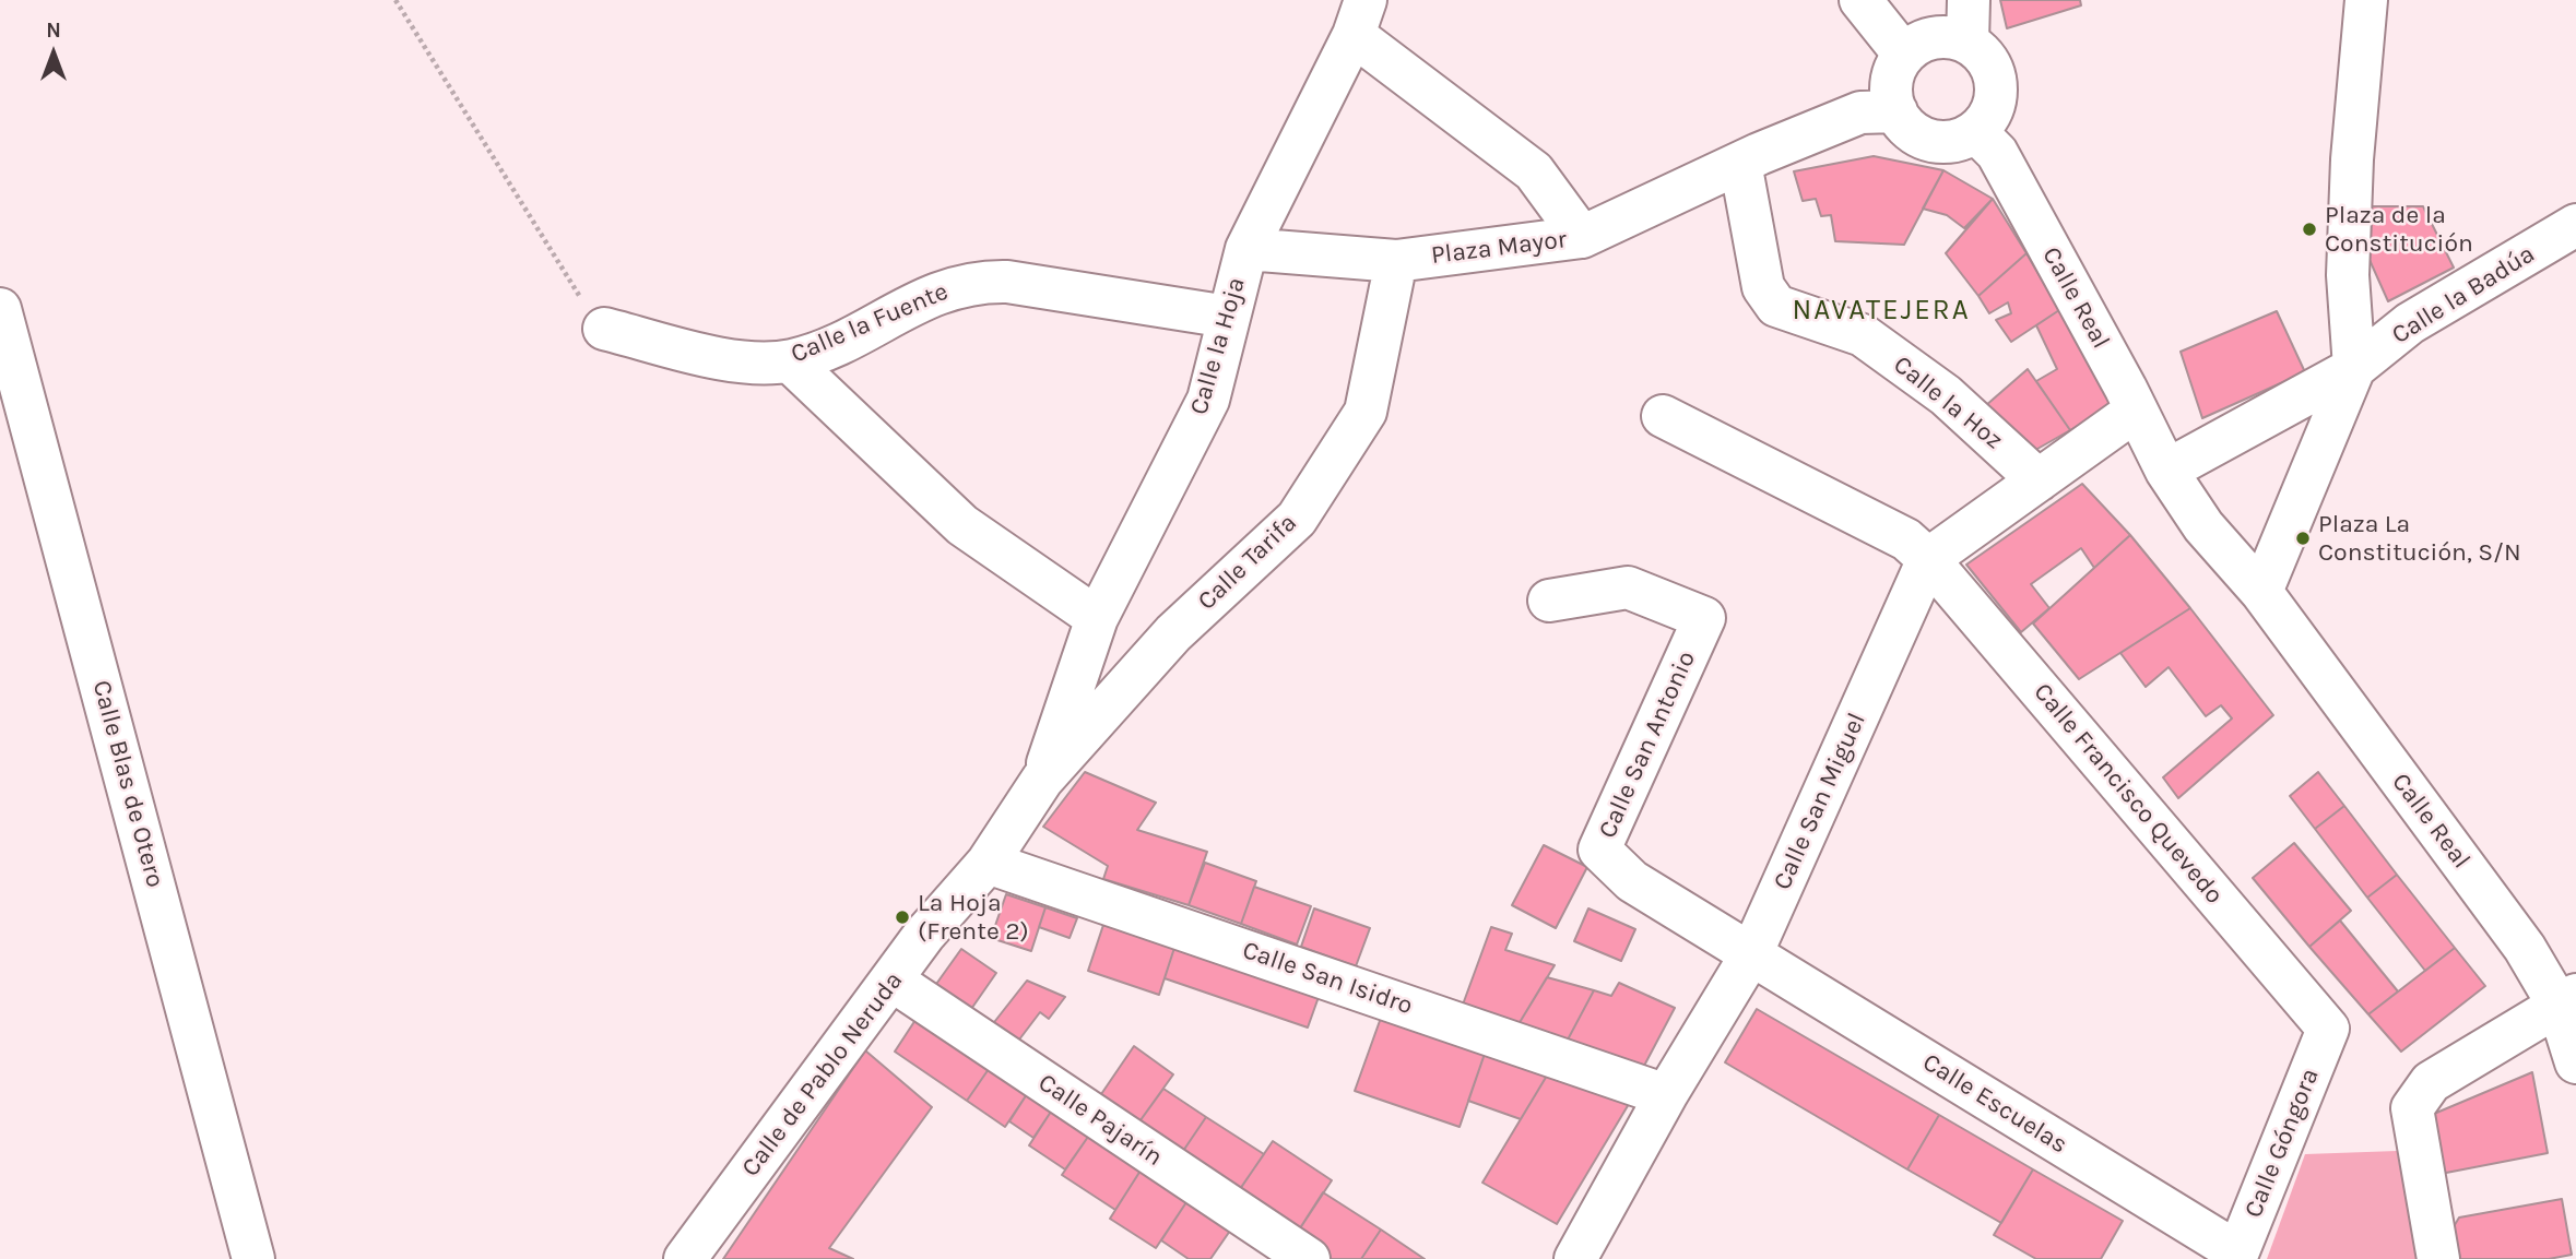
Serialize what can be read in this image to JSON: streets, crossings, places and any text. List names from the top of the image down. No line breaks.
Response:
{"streets":{"street":["Plaza Mayor","Calle la Badúa","Calle Real","Calle la Fuente","Calle la Hoja","Calle la Hoz","Calle Tarifa","Calle San Antonio","Calle Blas de Otero","Calle Francisco Quevedo","Calle San Miguel","Calle San Isidro","Calle de Pablo Neruda","Calle Escuelas","Calle Pajarín","Calle Góngora"]},"crossings":[["Plaza Mayor","Calle la Hoja"],["Plaza Mayor","Calle Tarifa"],["Calle la Badúa","Calle Real"],["Calle la Fuente","Calle la Hoja"],["Calle la Hoja","Calle Tarifa"],["Calle la Hoja","Calle de Pablo Neruda"],["Calle Tarifa","Calle de Pablo Neruda"],["Calle San Antonio","Calle San Miguel"],["Calle San Antonio","Calle Escuelas"],["Calle Francisco Quevedo","Calle San Miguel"],["Calle Francisco Quevedo","Calle Góngora"],["Calle San Miguel","Calle San Isidro"],["Calle San Miguel","Calle Escuelas"],["Calle San Isidro","Calle de Pablo Neruda"],["Calle de Pablo Neruda","Calle Pajarín"],["Calle Escuelas","Calle Góngora"]],"districts":["NAVATEJERA"],"places":["Plaza de la Constitución","Plaza La Constitución, S/N","La Hoja (Frente 2)"],"north":"top"}
